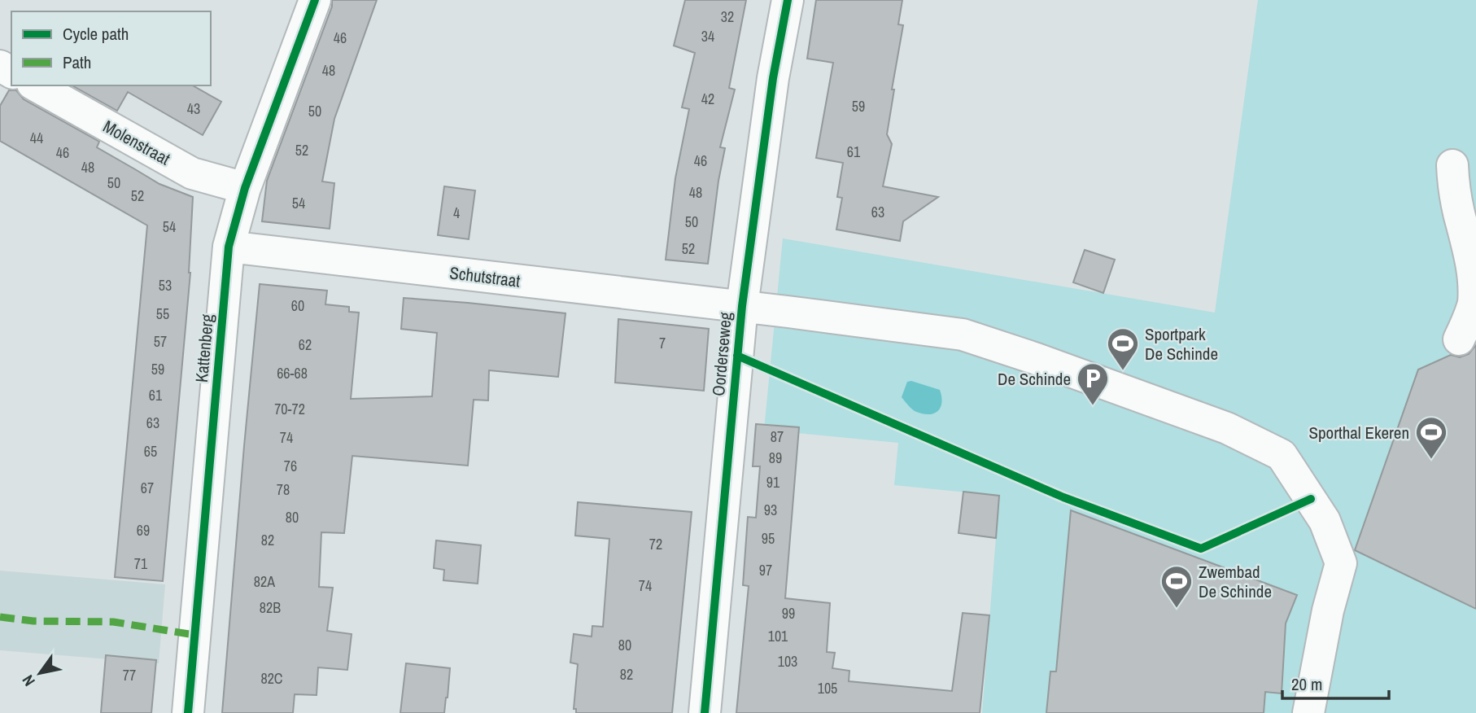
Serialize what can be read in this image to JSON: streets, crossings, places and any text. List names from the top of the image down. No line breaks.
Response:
{"streets":{"street":["Molenstraat","Schutstraat","Kattenberg","Oorderseweg"]},"crossings":[["Molenstraat","Kattenberg"],["Schutstraat","Kattenberg"],["Schutstraat","Oorderseweg"]],"places":{"sports":["Sportpark De Schinde","Sporthal Ekeren","Zwembad De Schinde"],"parking":["De Schinde"]},"house_numbers":["32","34","46","48","42","59","43","50","44","52","61","46","46","48","50","48","52","54","63","4","50","54","52","53","60","55","57","7","62","59","66-68","61","70-72","63","87","74","65","89","76","91","67","78","93","80","69","95","82","72","71","97","82A","74","82B","99","101","80","103","82","77","82C","105"],"legend":["Cycle path","Path"],"scale_bar":"20 m","north":"bottom left"}
